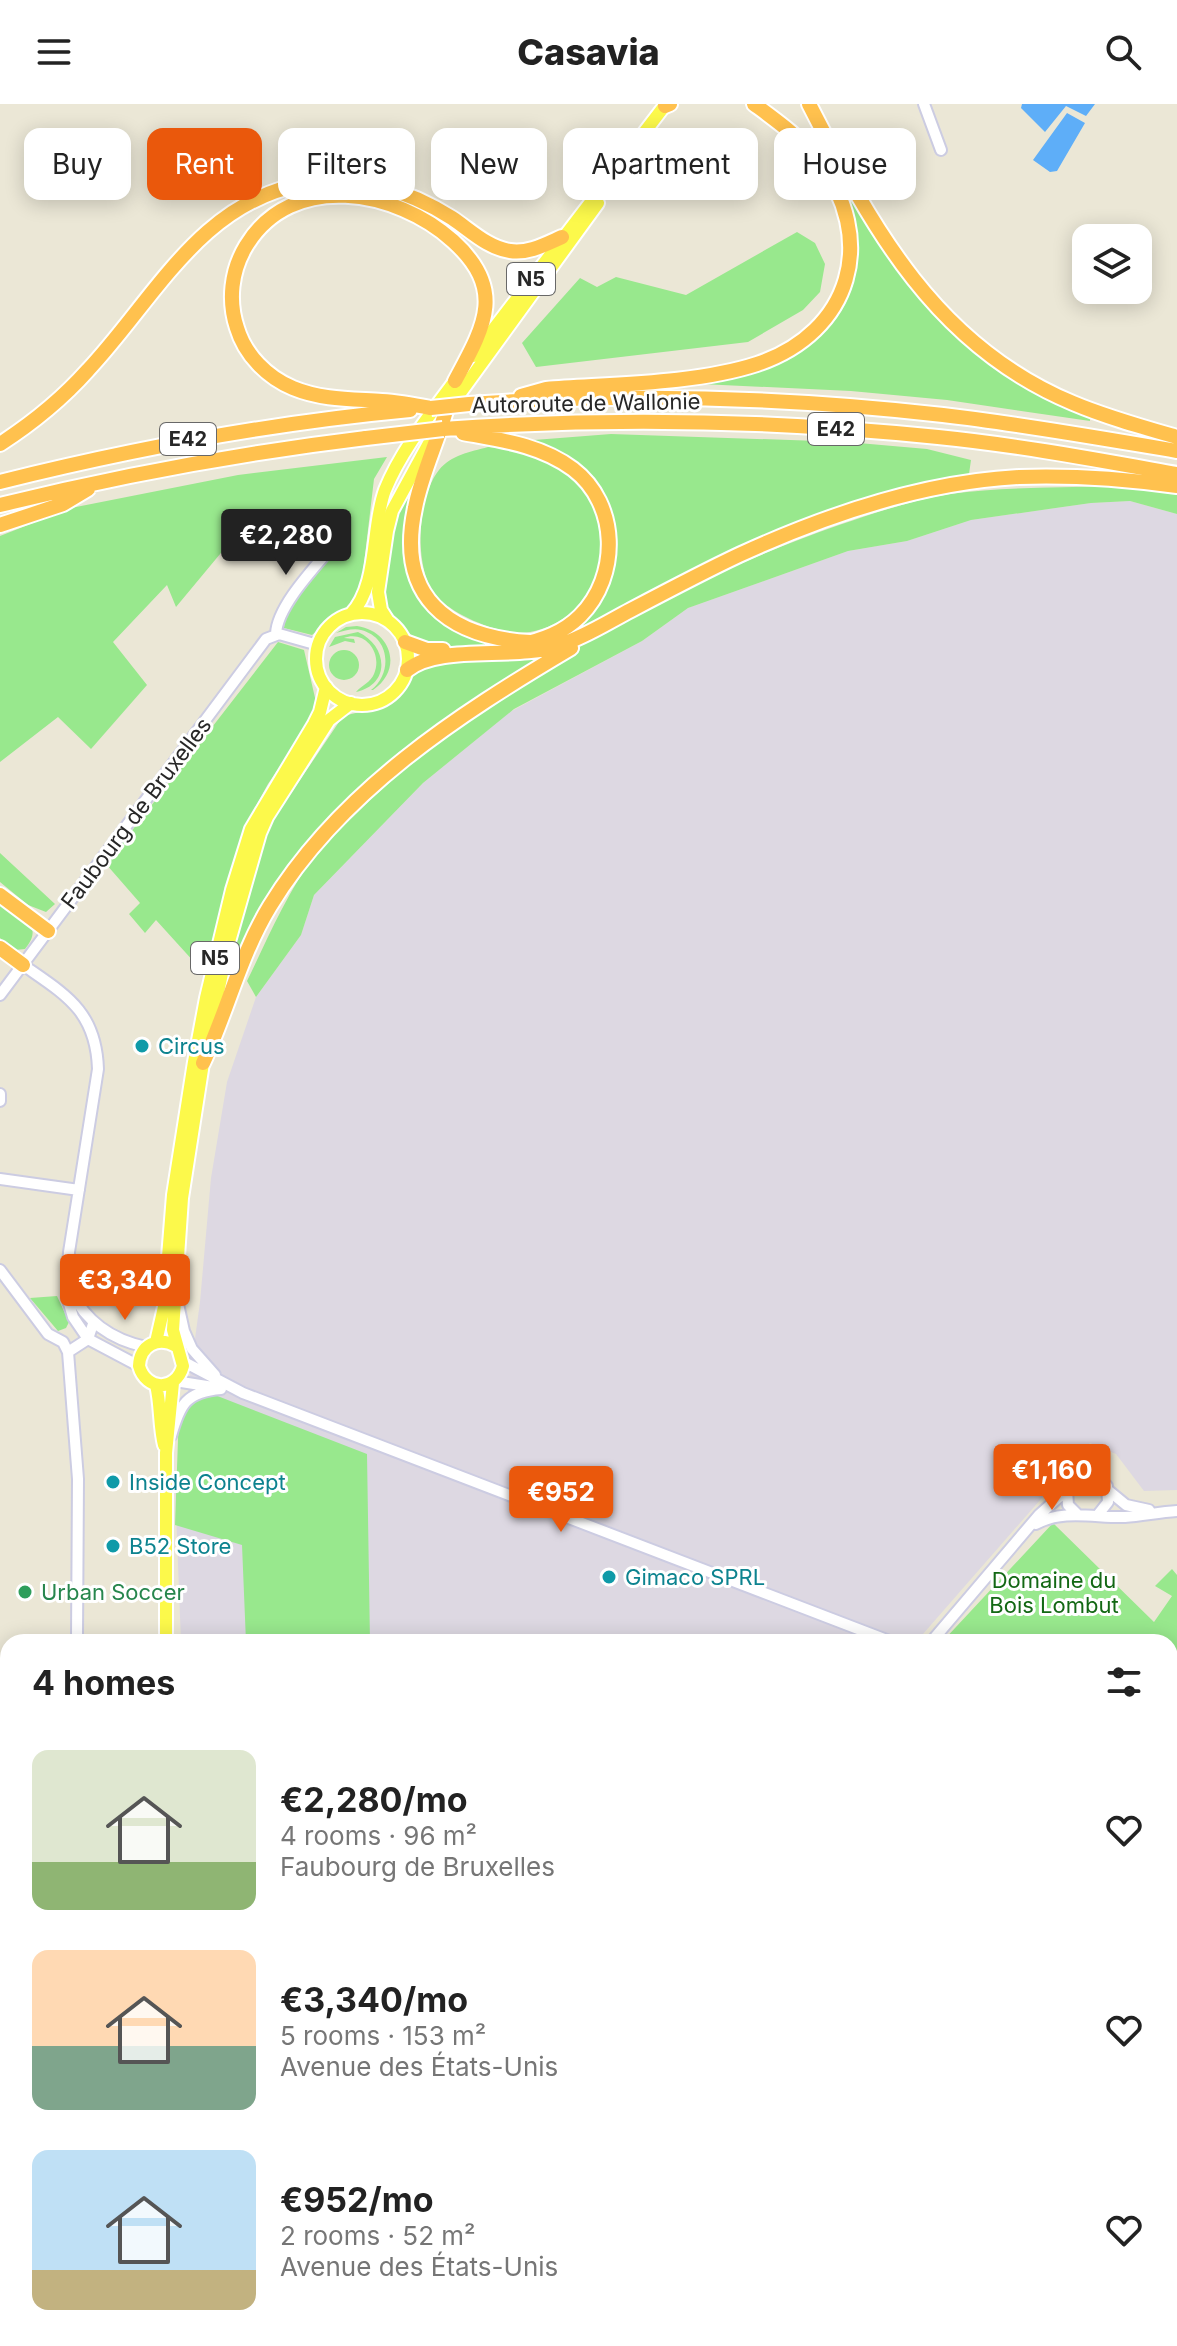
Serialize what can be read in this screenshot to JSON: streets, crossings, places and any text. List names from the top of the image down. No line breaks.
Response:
{"streets":{"highway":["Autoroute de Wallonie","E42"],"main road":["N5"],"street":["Faubourg de Bruxelles"]},"crossings":[["Autoroute de Wallonie","E42"]],"parks":["Domaine du Bois Lombut"],"places":["Circus","Inside Concept","B52 Store","Gimaco SPRL","Urban Soccer"],"page":{"header":"Casavia","chip":["Buy","Rent","Filters","New","Apartment","House"],"price":["€2,280","€3,340","€1,160","€952"],"heading":"4 homes","list":[{"name":"€2,280/mo","note":"4 rooms · 96 m² · Faubourg de Bruxelles"},{"name":"€3,340/mo","note":"5 rooms · 153 m² · Avenue des États-Unis"},{"name":"€952/mo","note":"2 rooms · 52 m² · Avenue des États-Unis"}]}}
